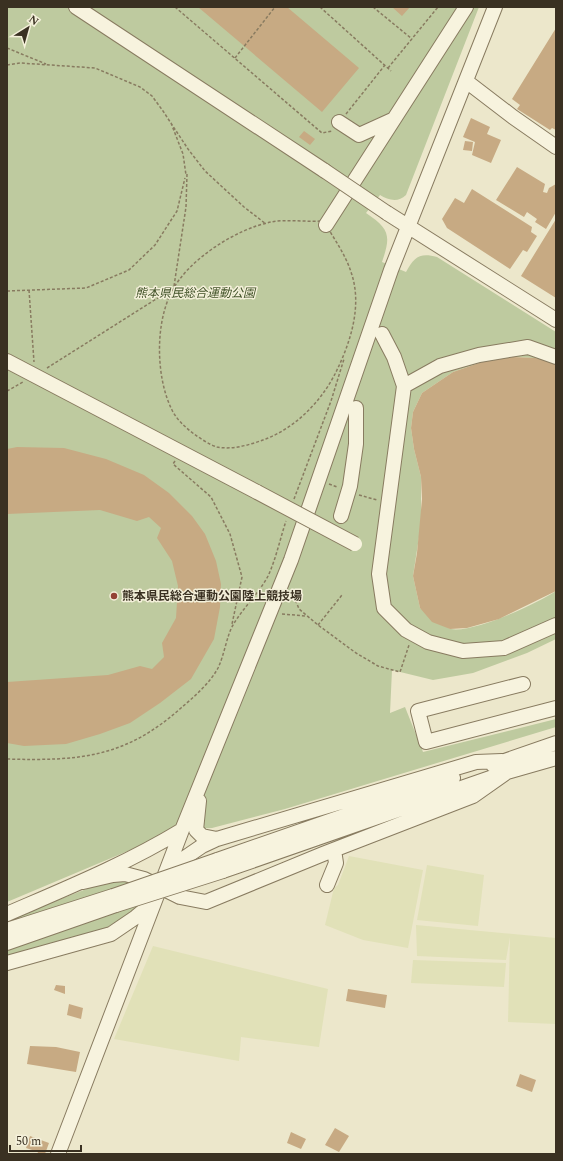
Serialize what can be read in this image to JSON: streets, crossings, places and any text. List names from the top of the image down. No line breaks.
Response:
{"parks":["熊本県民総合運動公園"],"places":["熊本県民総合運動公園陸上競技場"],"scale_bar":"50 m","north":"top right"}
